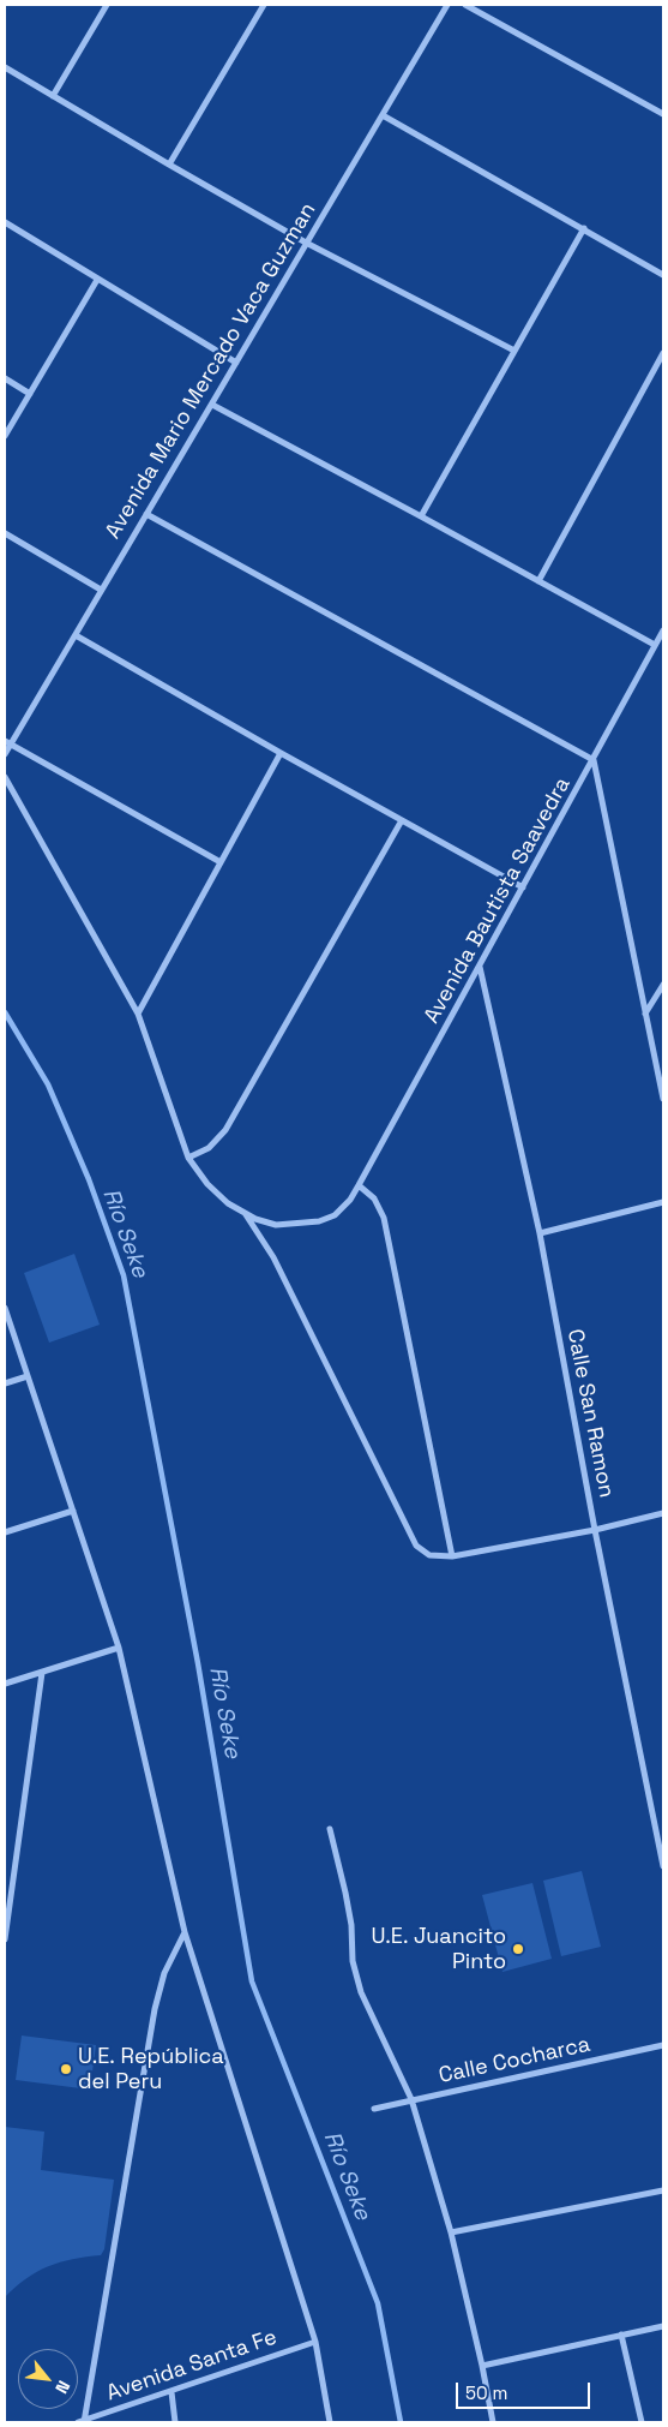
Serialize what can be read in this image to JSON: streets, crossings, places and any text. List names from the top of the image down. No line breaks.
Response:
{"streets":{"street":["Avenida Mario Mercado Vaca Guzman","Avenida Bautista Saavedra","Calle San Ramon","Calle Cocharca","Avenida Santa Fe"]},"crossings":[["Avenida Bautista Saavedra","Calle San Ramon"]],"water":["Río Seke"],"places":["U.E. Juancito Pinto","U.E. República del Peru"],"scale_bar":"50 m","north":"bottom right"}
